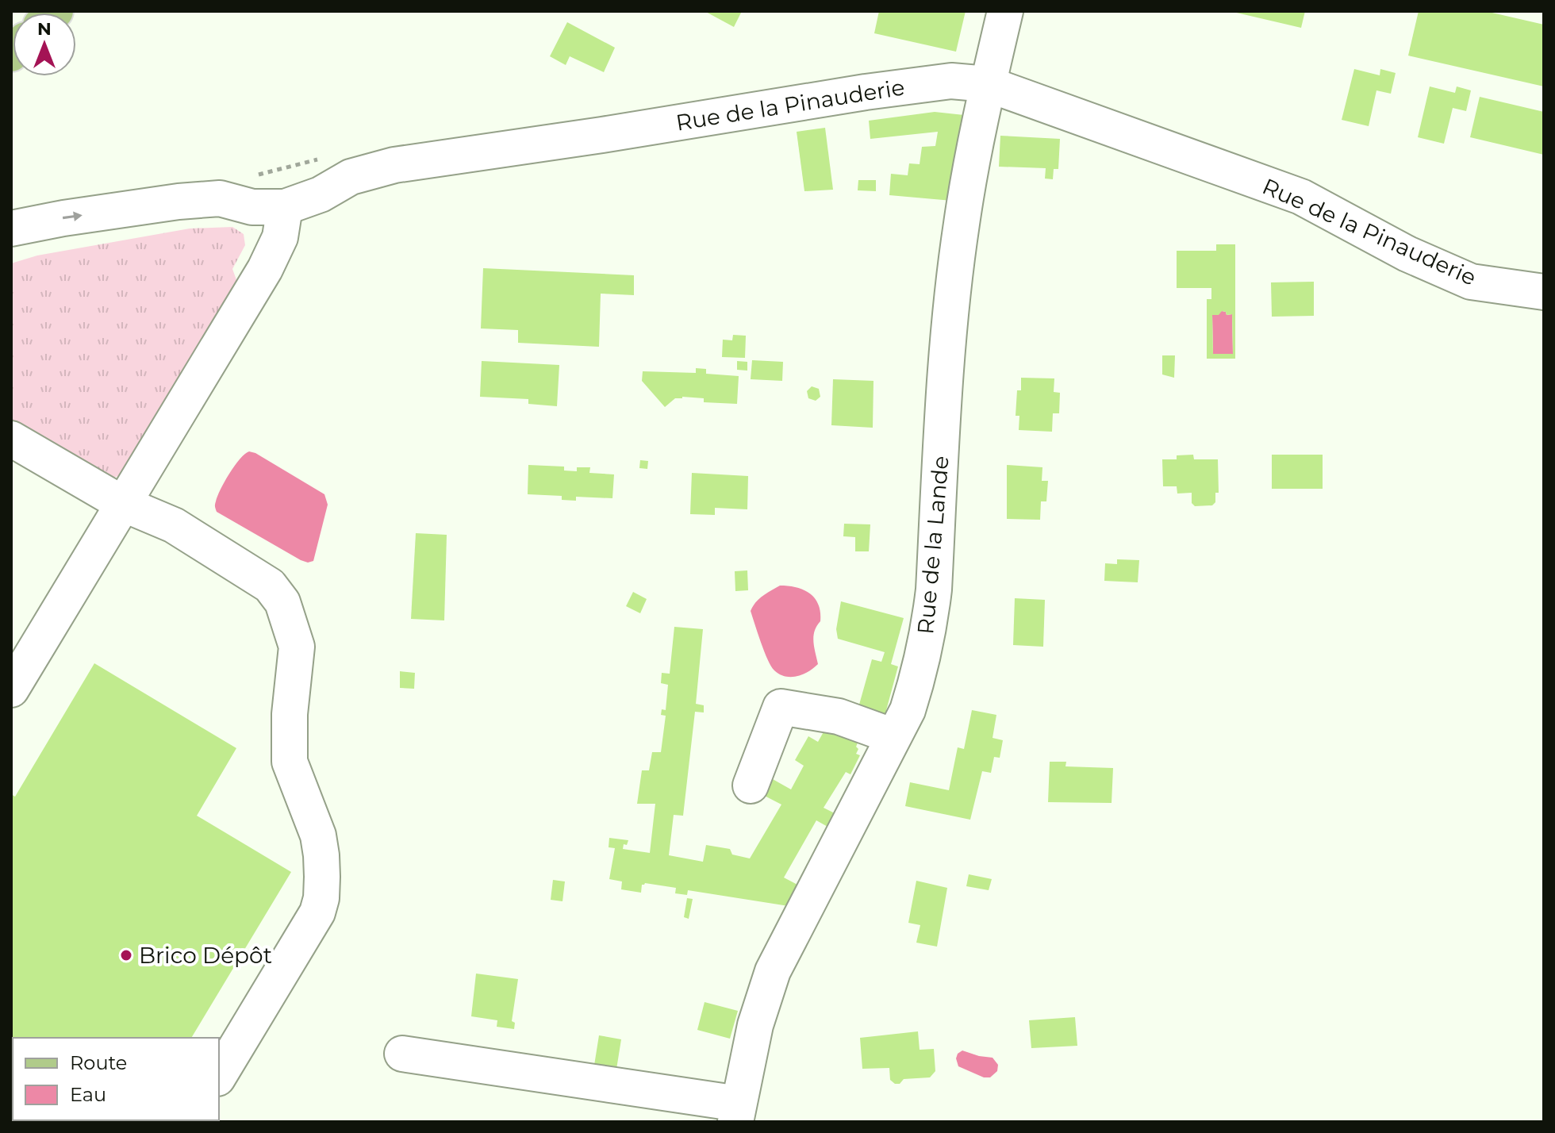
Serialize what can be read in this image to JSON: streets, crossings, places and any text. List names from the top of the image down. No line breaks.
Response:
{"streets":{"street":["Rue de la Pinauderie","Rue de la Lande"]},"crossings":[["Rue de la Pinauderie","Rue de la Lande"]],"places":["Brico Dépôt"],"legend":["Route","Eau"],"north":"top"}
